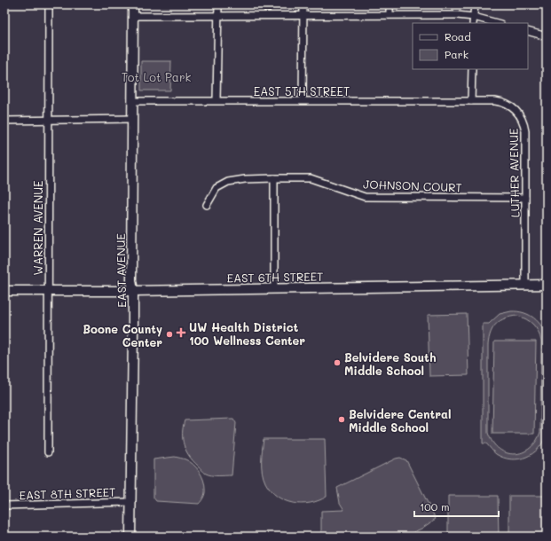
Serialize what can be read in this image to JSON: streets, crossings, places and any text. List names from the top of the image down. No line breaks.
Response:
{"streets":{"street":["EAST 5TH STREET","LUTHER AVENUE","JOHNSON COURT","WARREN AVENUE","EAST AVENUE","EAST 6TH STREET","EAST 8TH STREET"]},"crossings":[["EAST 5TH STREET","LUTHER AVENUE"],["EAST 5TH STREET","EAST AVENUE"],["LUTHER AVENUE","JOHNSON COURT"],["LUTHER AVENUE","EAST 6TH STREET"],["WARREN AVENUE","EAST 6TH STREET"],["EAST AVENUE","EAST 6TH STREET"],["EAST AVENUE","EAST 8TH STREET"]],"parks":["Tot Lot Park"],"places":{"health":["UW Health District 100 Wellness Center"],"other":["Boone County Center","Belvidere South Middle School","Belvidere Central Middle School"]},"legend":["Road","Park"],"scale_bar":"100 m"}
